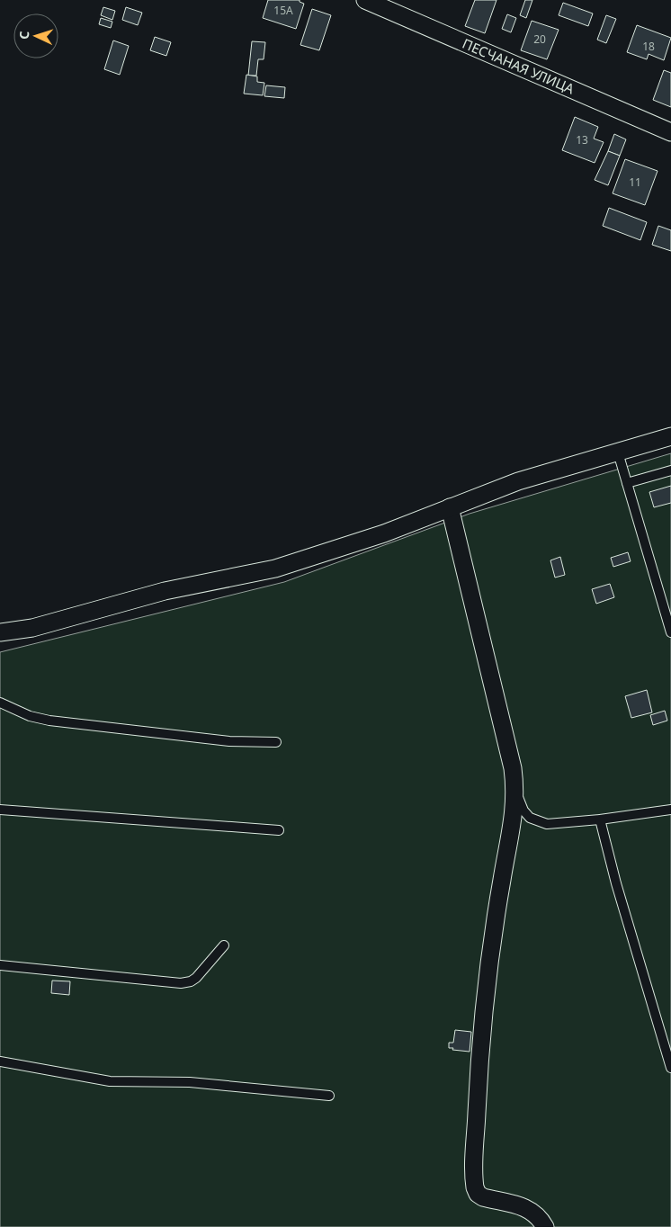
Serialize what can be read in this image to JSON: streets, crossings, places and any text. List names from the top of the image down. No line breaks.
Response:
{"streets":{"street":["ПЕСЧАНАЯ УЛИЦА"]},"house_numbers":["15А","20","18","13","11"],"north":"left"}
